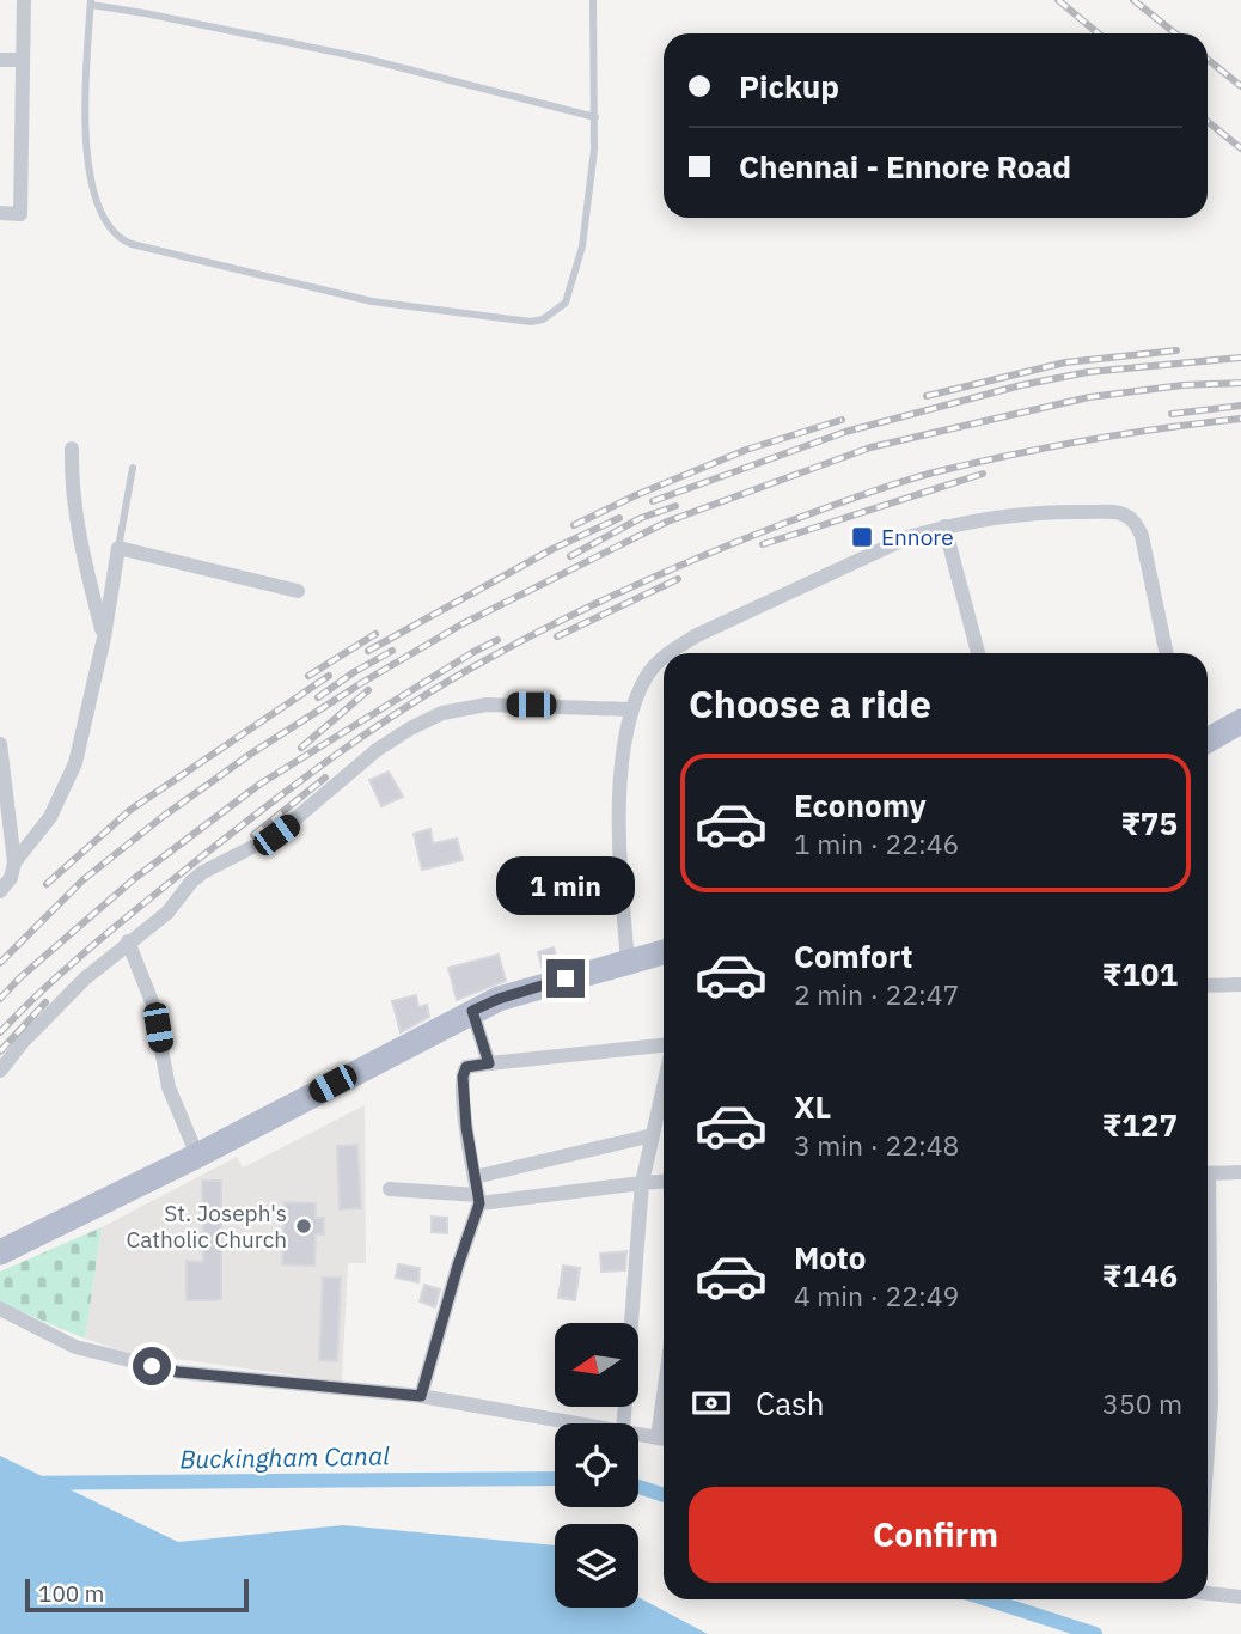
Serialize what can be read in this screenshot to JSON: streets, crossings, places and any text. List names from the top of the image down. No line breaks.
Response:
{"water":["Buckingham Canal"],"places":{"transit":["Ennore"],"other":["St. Joseph's Catholic Church"]},"scale_bar":"100 m","north":"left","page":{"banner":["Pickup","Chennai - Ennore Road"],"heading":"Choose a ride","list":[{"name":"Economy","note":"1 min · 22:46","value":"₹75"},{"name":"Comfort","note":"2 min · 22:47","value":"₹101"},{"name":"XL","note":"3 min · 22:48","value":"₹127"},{"name":"Moto","note":"4 min · 22:49","value":"₹146"}],"bubble":"1 min","pay":["Cash","350 m"],"buttons":"Confirm","scale":"100 m"}}
